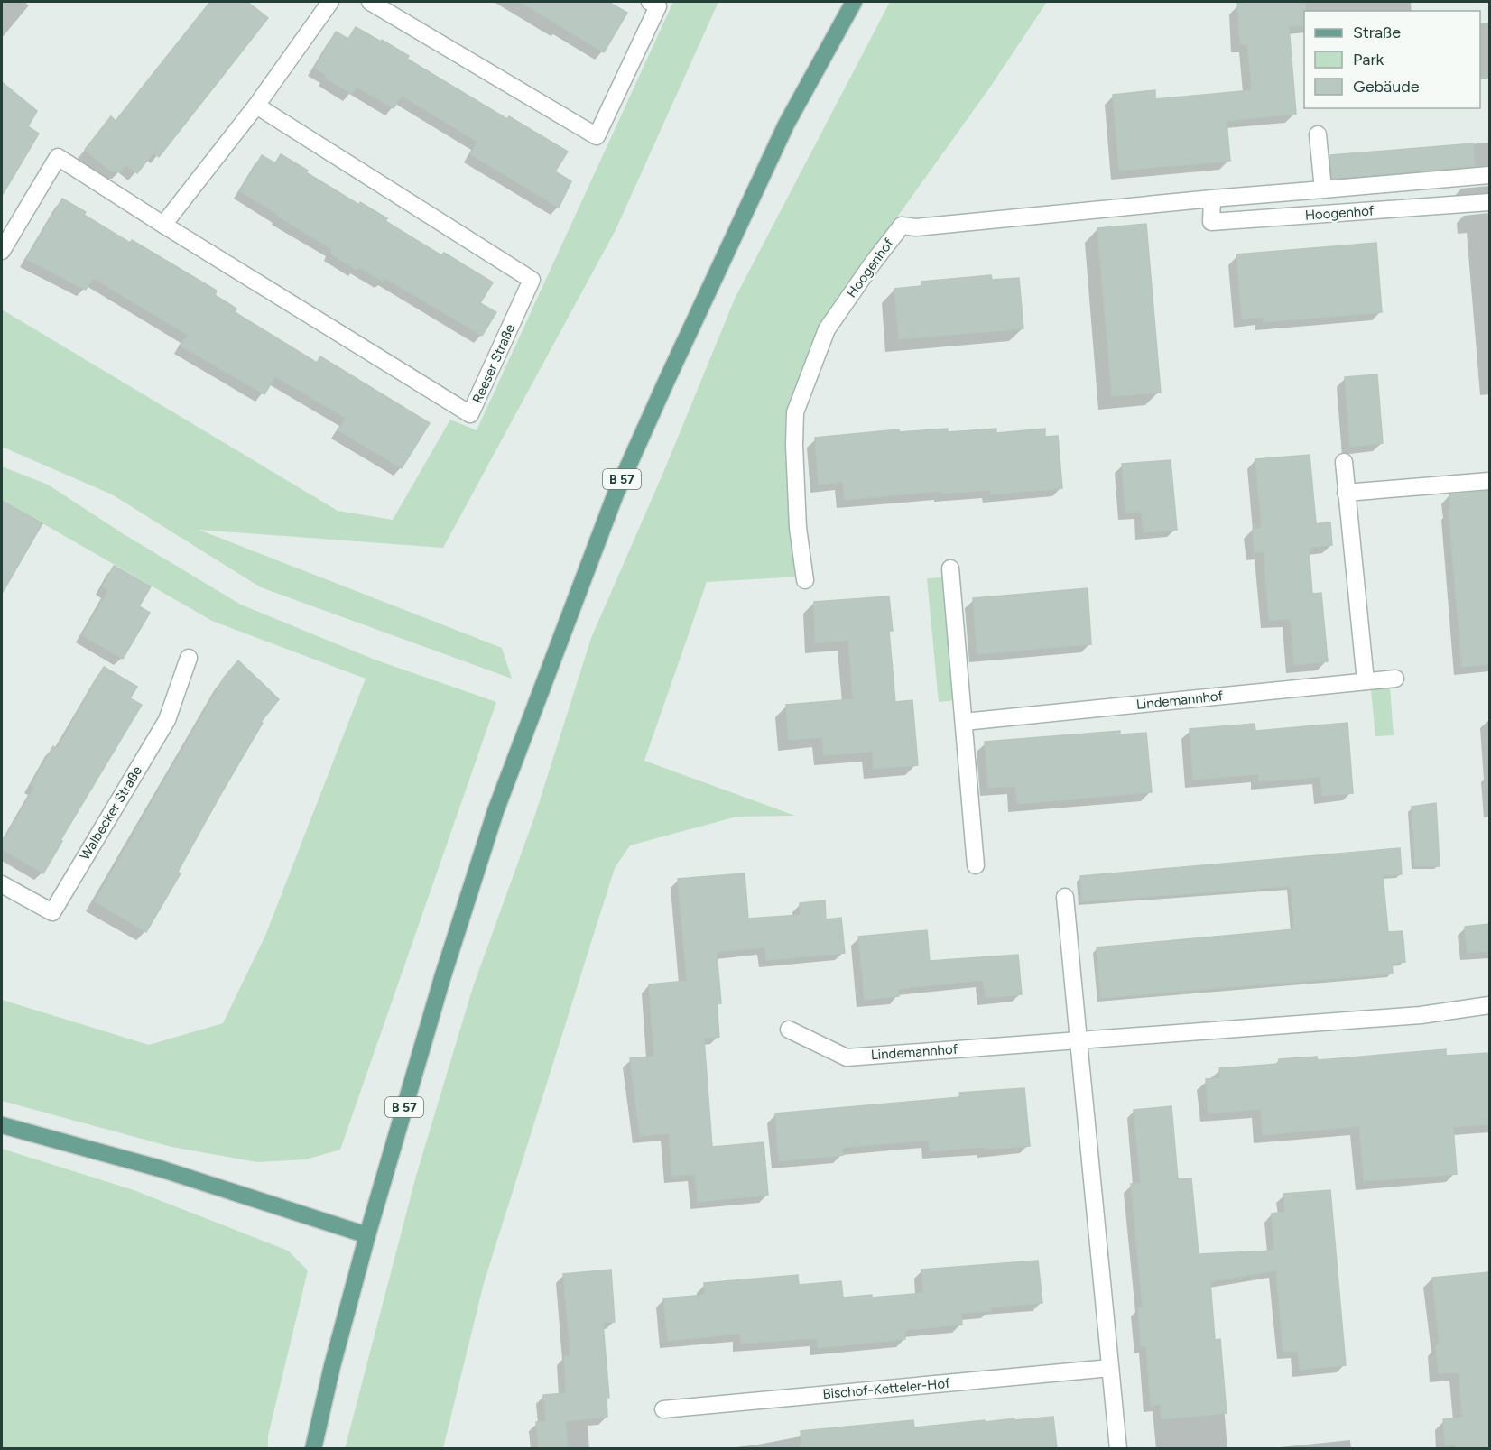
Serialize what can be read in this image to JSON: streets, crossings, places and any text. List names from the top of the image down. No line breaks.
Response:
{"streets":{"main road":["B 57"],"street":["Hoogenhof","Reeser Straße","Lindemannhof","Walbecker Straße","Bischof-Ketteler-Hof"]},"legend":["Straße","Park","Gebäude"]}
